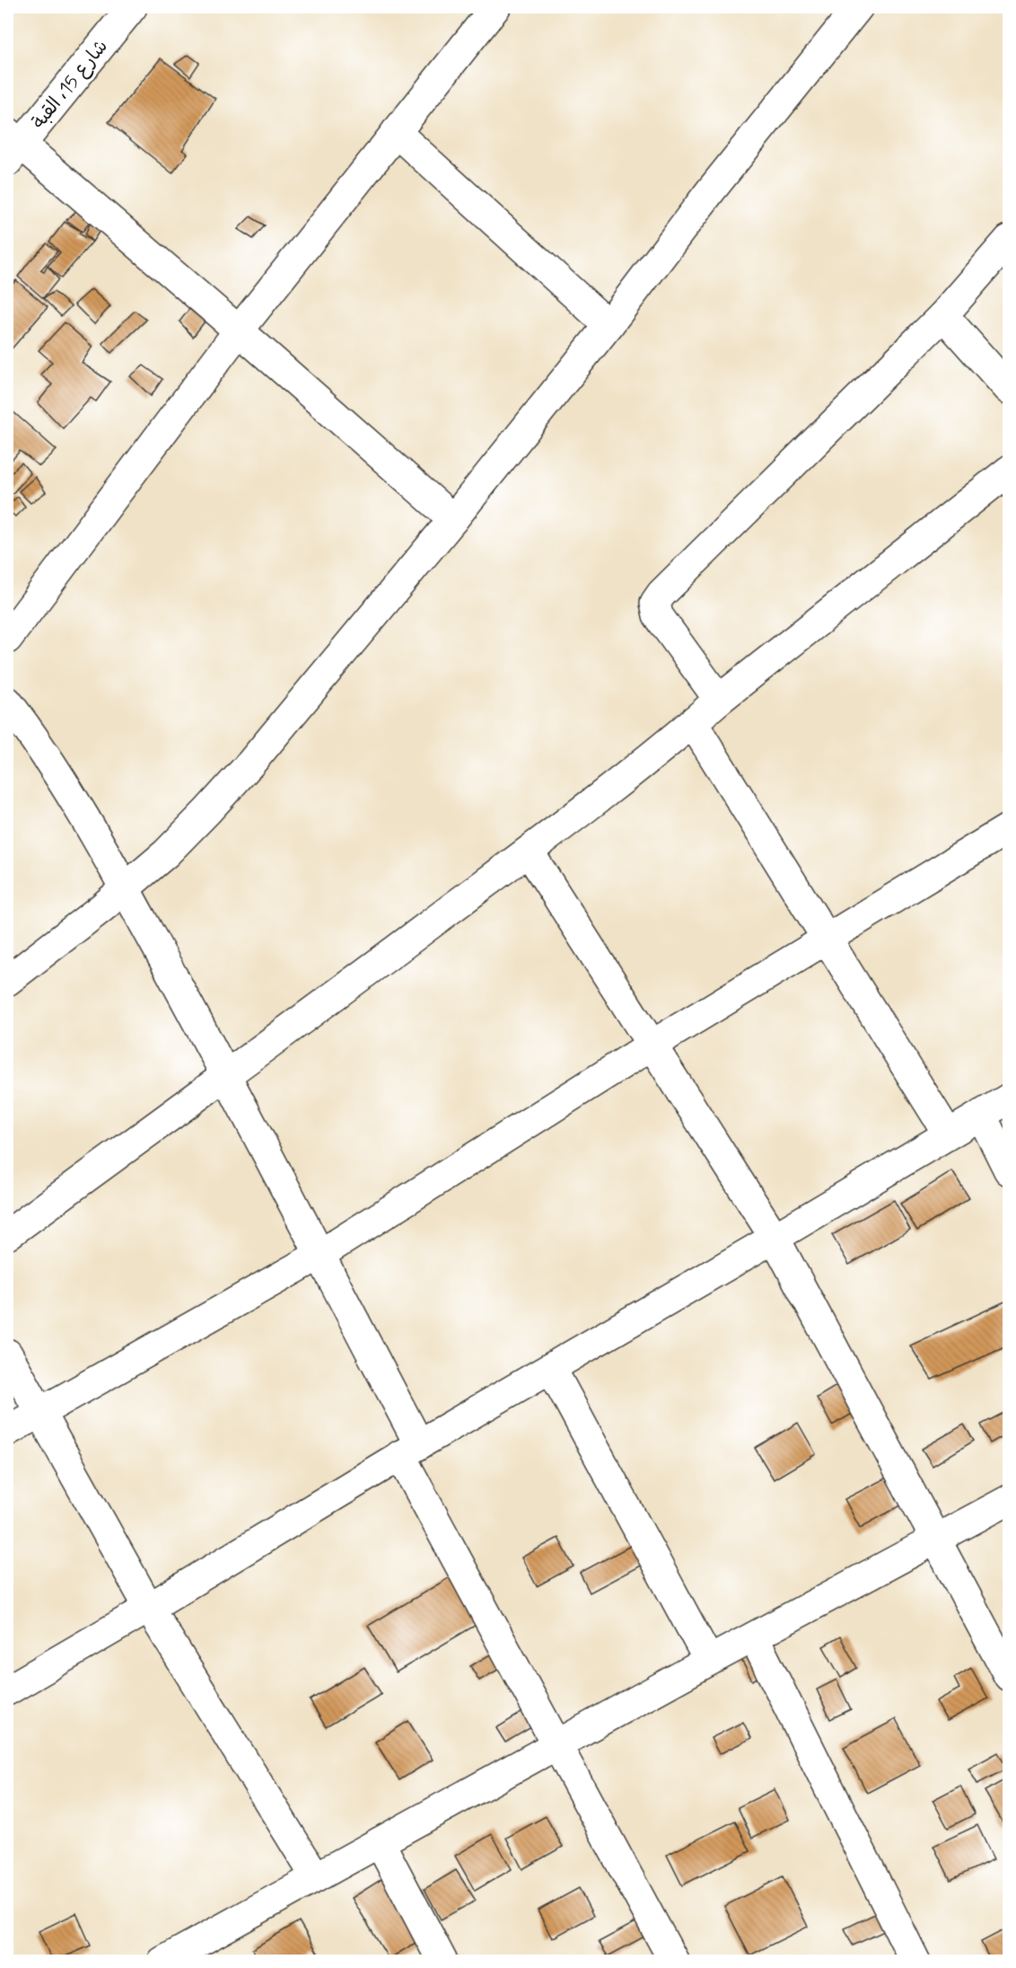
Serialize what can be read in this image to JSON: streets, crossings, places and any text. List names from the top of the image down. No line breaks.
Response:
{"streets":{"street":["شارع 15، القبة"]}}
